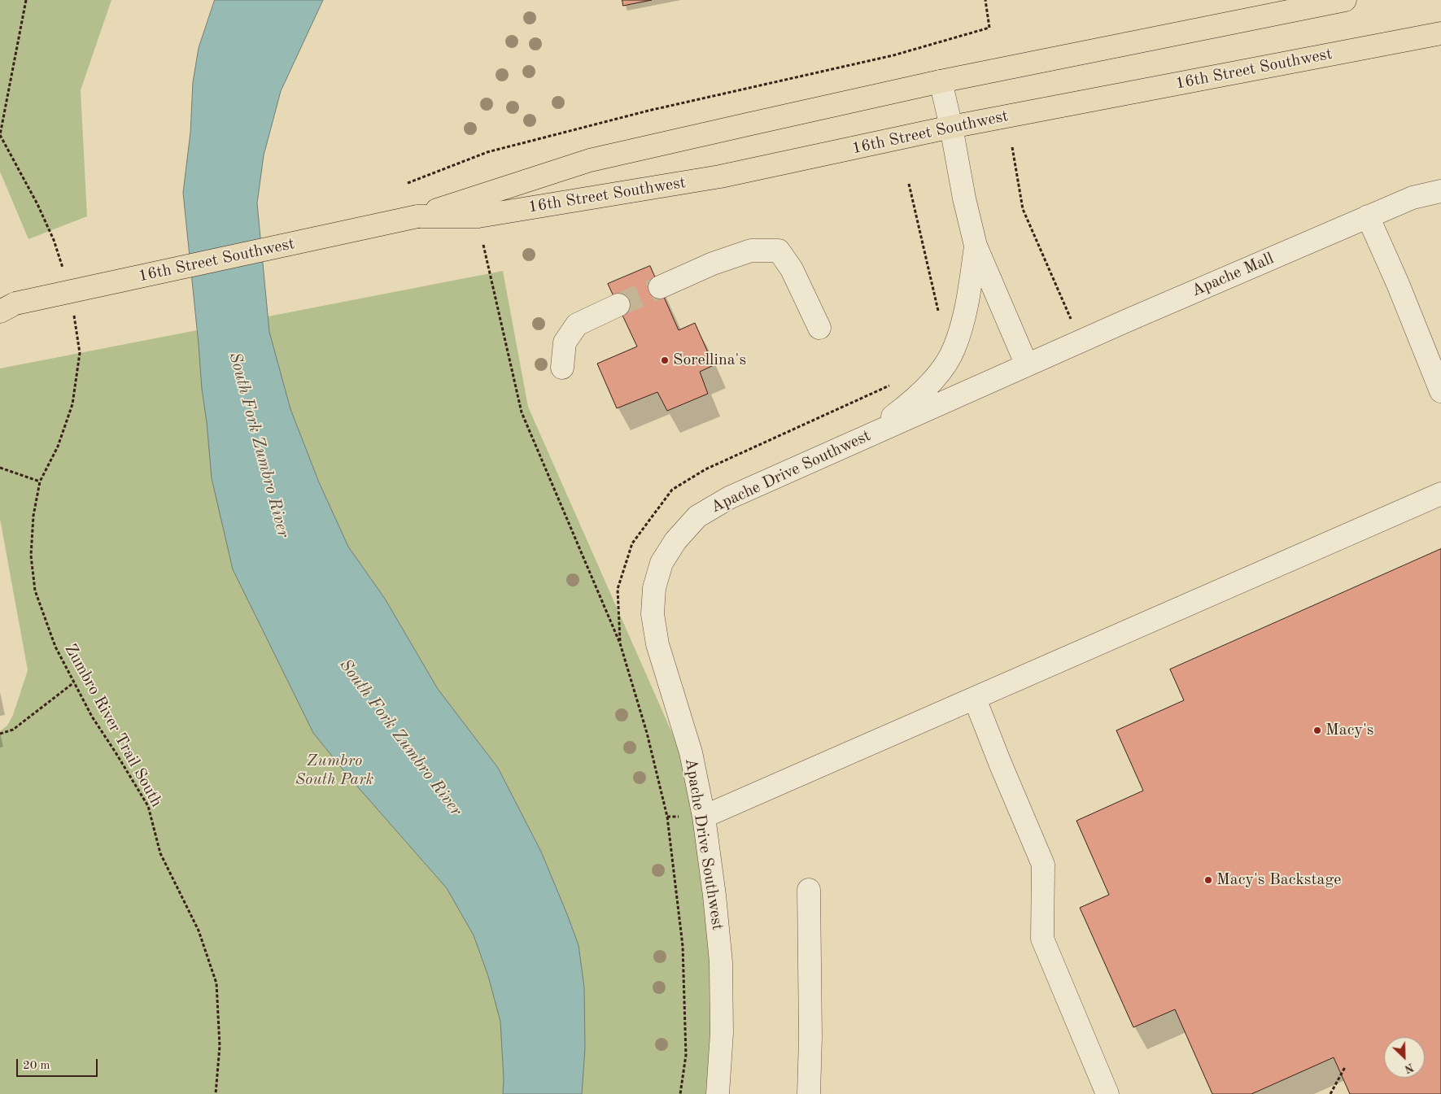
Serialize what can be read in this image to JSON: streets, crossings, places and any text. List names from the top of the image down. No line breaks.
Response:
{"streets":{"main road":["16th Street Southwest"],"street":["Apache Mall","Apache Drive Southwest"],"path":["Zumbro River Trail South"]},"crossings":[["Apache Mall","Apache Drive Southwest"]],"water":["South Fork Zumbro River"],"parks":["Zumbro South Park"],"places":["Sorellina's","Macy's","Macy's Backstage"],"scale_bar":"20 m","north":"bottom right"}
